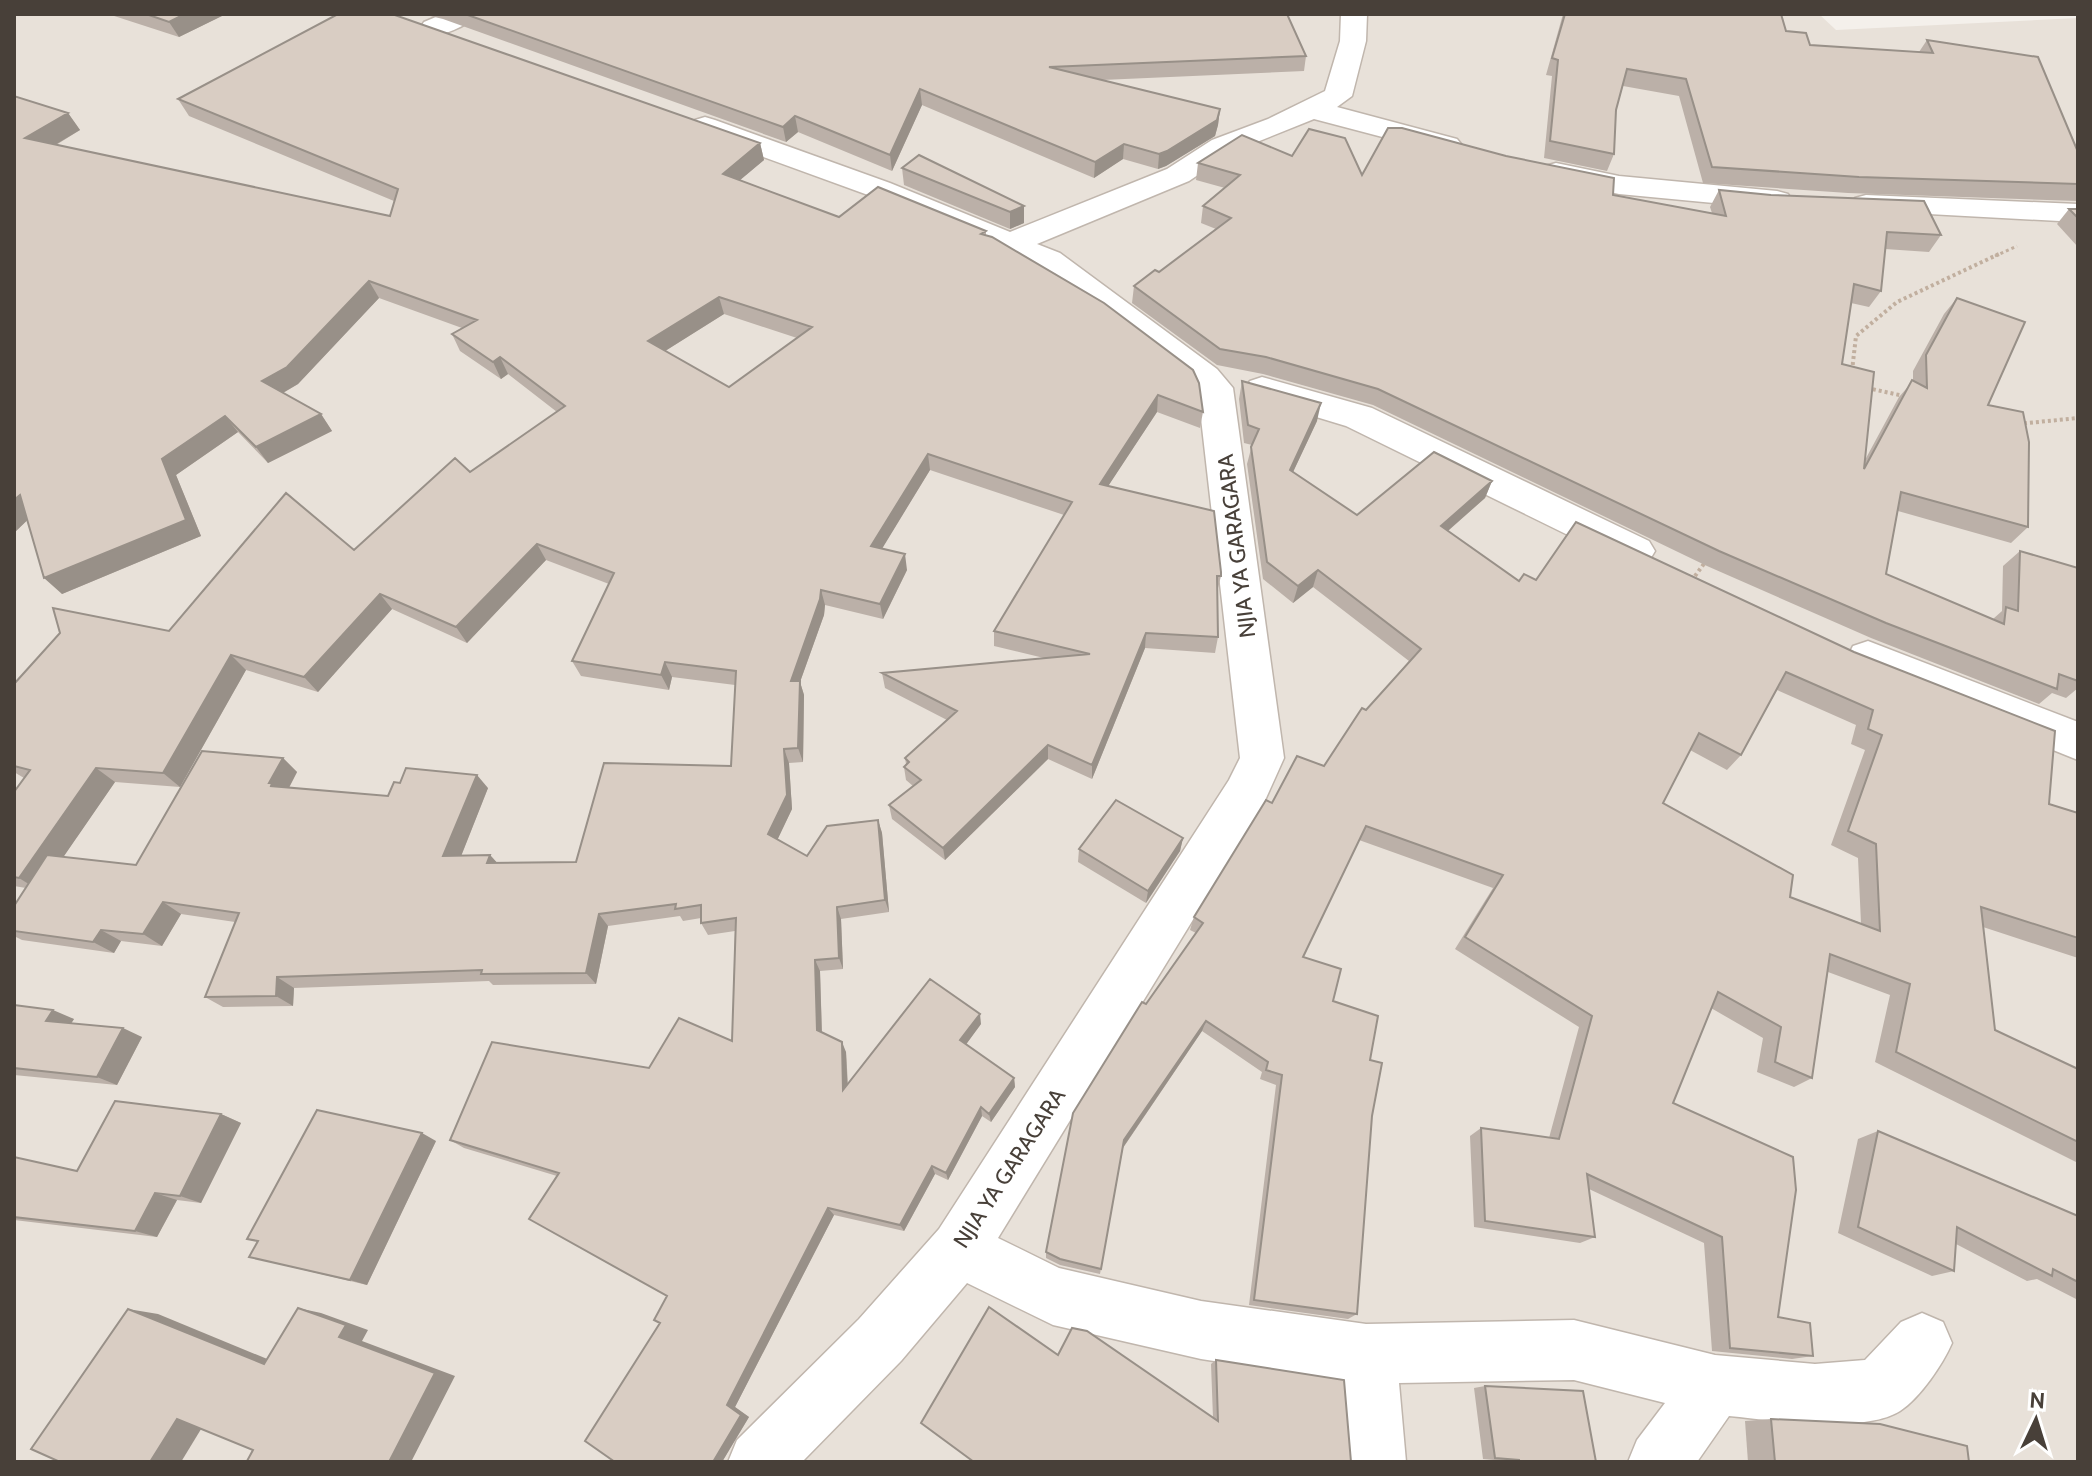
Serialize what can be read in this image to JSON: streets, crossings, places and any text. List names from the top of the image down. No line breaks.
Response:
{"streets":{"street":["NJIA YA GARAGARA"]},"north":"top"}
